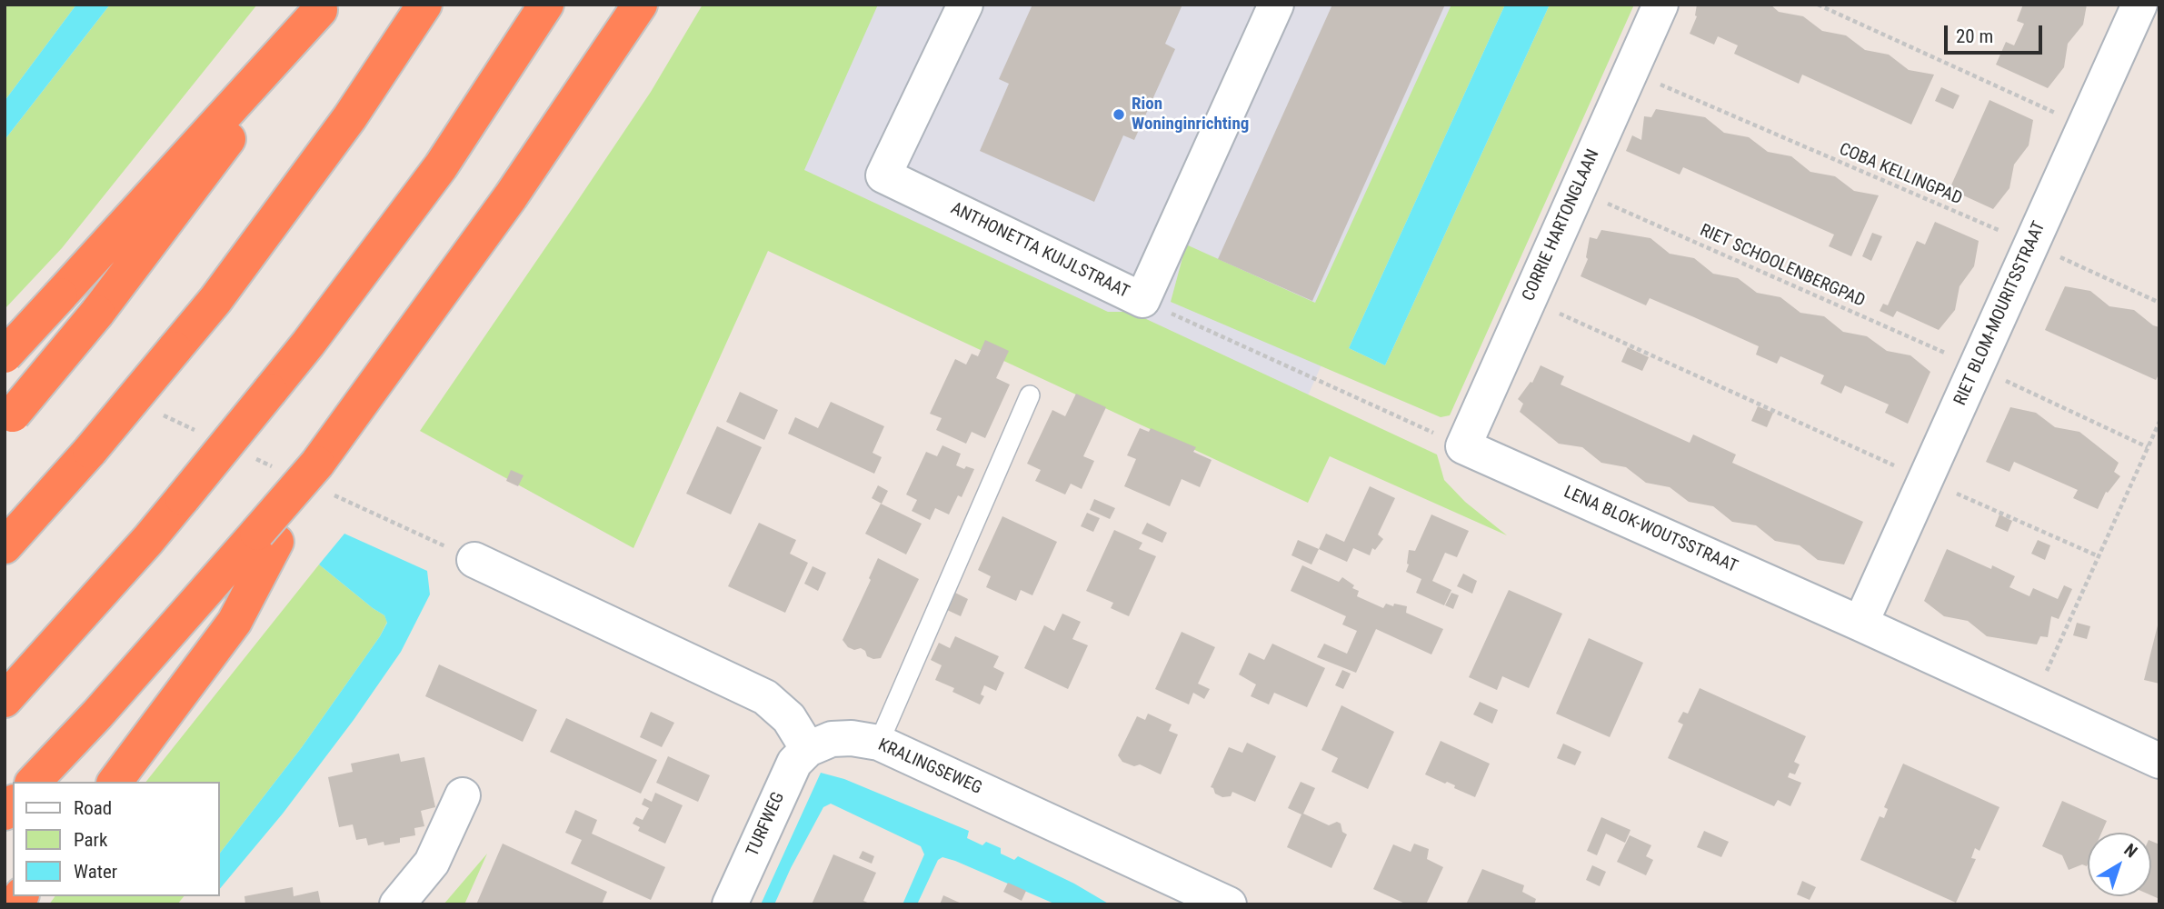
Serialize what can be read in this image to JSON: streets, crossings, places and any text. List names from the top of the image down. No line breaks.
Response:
{"streets":{"street":["CORRIE HARTONGLAAN","ANTHONETTA KUIJLSTRAAT","RIET BLOM-MOURITSSTRAAT","LENA BLOK-WOUTSSTRAAT","KRALINGSEWEG","TURFWEG"],"path":["COBA KELLINGPAD","RIET SCHOOLENBERGPAD"]},"crossings":[["COBA KELLINGPAD","CORRIE HARTONGLAAN"],["COBA KELLINGPAD","RIET BLOM-MOURITSSTRAAT"],["CORRIE HARTONGLAAN","RIET SCHOOLENBERGPAD"],["CORRIE HARTONGLAAN","LENA BLOK-WOUTSSTRAAT"],["RIET SCHOOLENBERGPAD","RIET BLOM-MOURITSSTRAAT"],["RIET BLOM-MOURITSSTRAAT","LENA BLOK-WOUTSSTRAAT"],["KRALINGSEWEG","TURFWEG"]],"places":["Rion Woninginrichting"],"legend":["Road","Park","Water"],"scale_bar":"20 m","north":"top right"}
